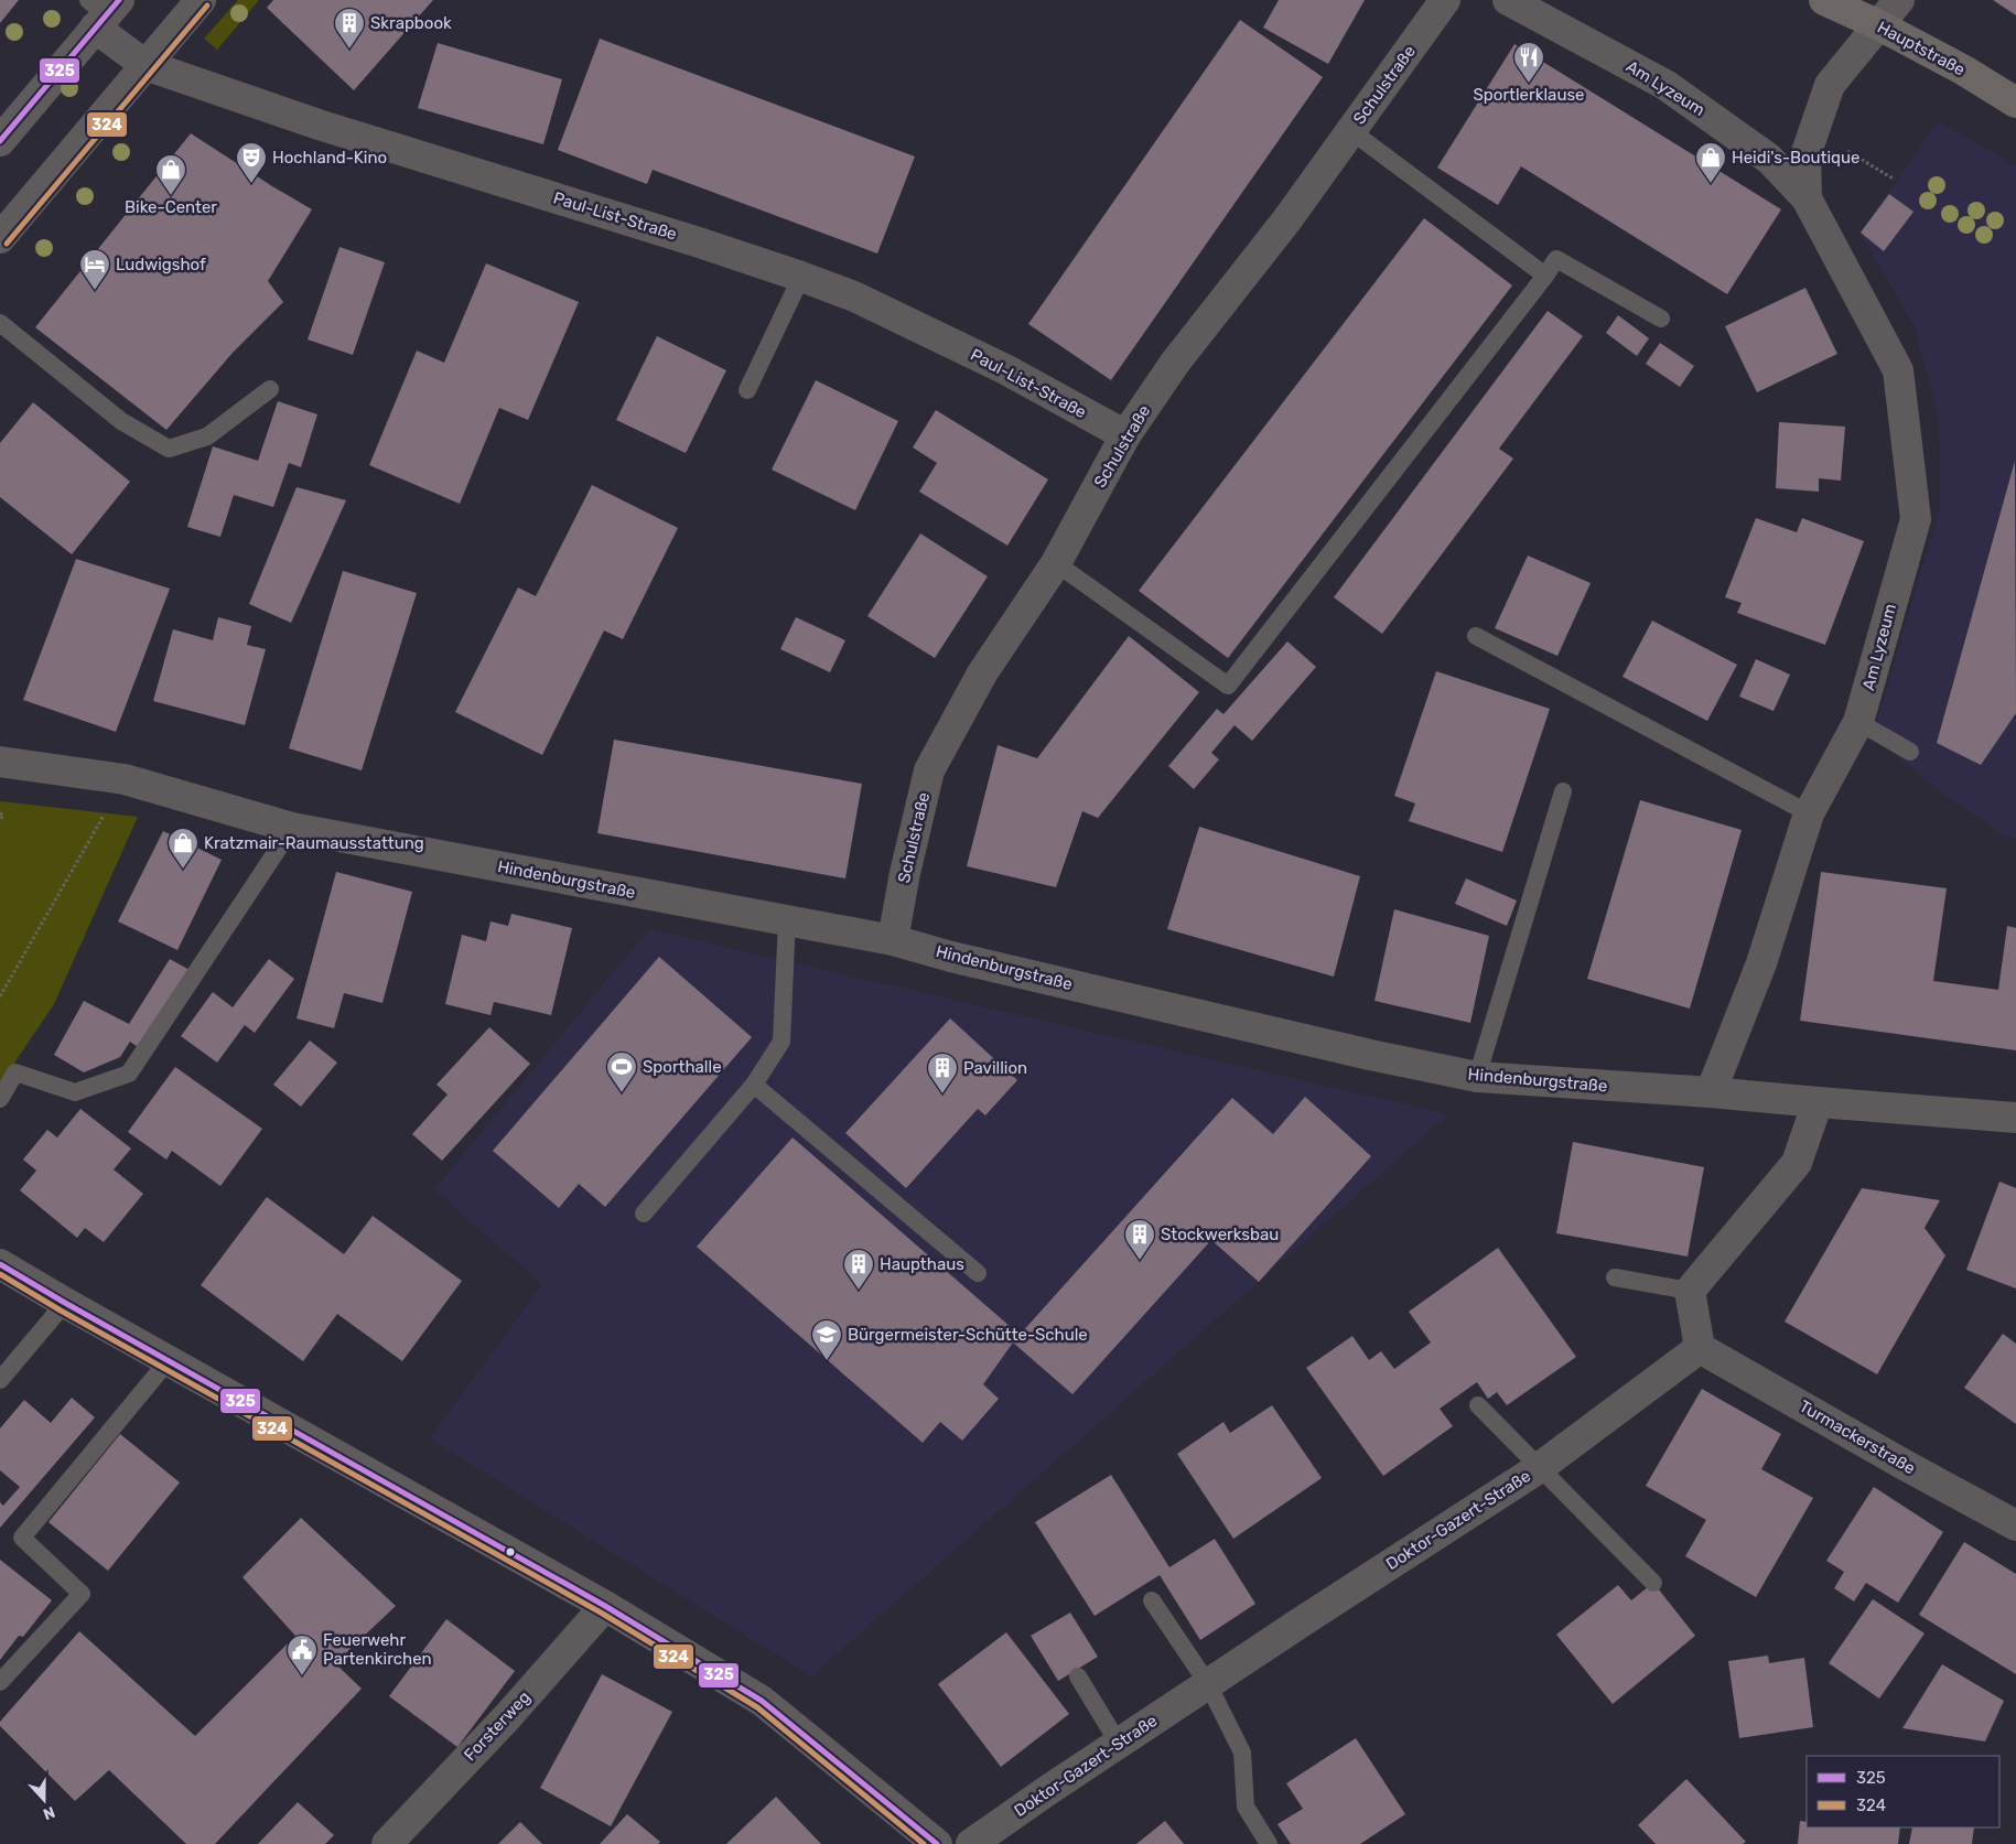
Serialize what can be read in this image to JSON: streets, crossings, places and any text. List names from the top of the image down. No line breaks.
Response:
{"streets":{"main road":["Hauptstraße"],"street":["Schulstraße","Am Lyzeum","Paul-List-Straße","Hindenburgstraße","Turmackerstraße","Doktor-Gazert-Straße","Forsterweg"]},"crossings":[["Hauptstraße","Am Lyzeum"],["Schulstraße","Paul-List-Straße"],["Schulstraße","Hindenburgstraße"],["Am Lyzeum","Hindenburgstraße"],["Turmackerstraße","Doktor-Gazert-Straße"]],"places":{"building":["Skrapbook","Pavillion","Stockwerksbau","Haupthaus"],"restaurant":["Sportlerklause"],"theatre":["Hochland-Kino"],"shop":["Heidi's-Boutique","Bike-Center","Kratzmair-Raumausstattung"],"hotel":["Ludwigshof"],"sports":["Sporthalle"],"school or university":["Bürgermeister-Schütte-Schule"],"public building":["Feuerwehr Partenkirchen"]},"lines":["transit line 325","transit line 324"],"legend":["325","324"],"north":"bottom"}
